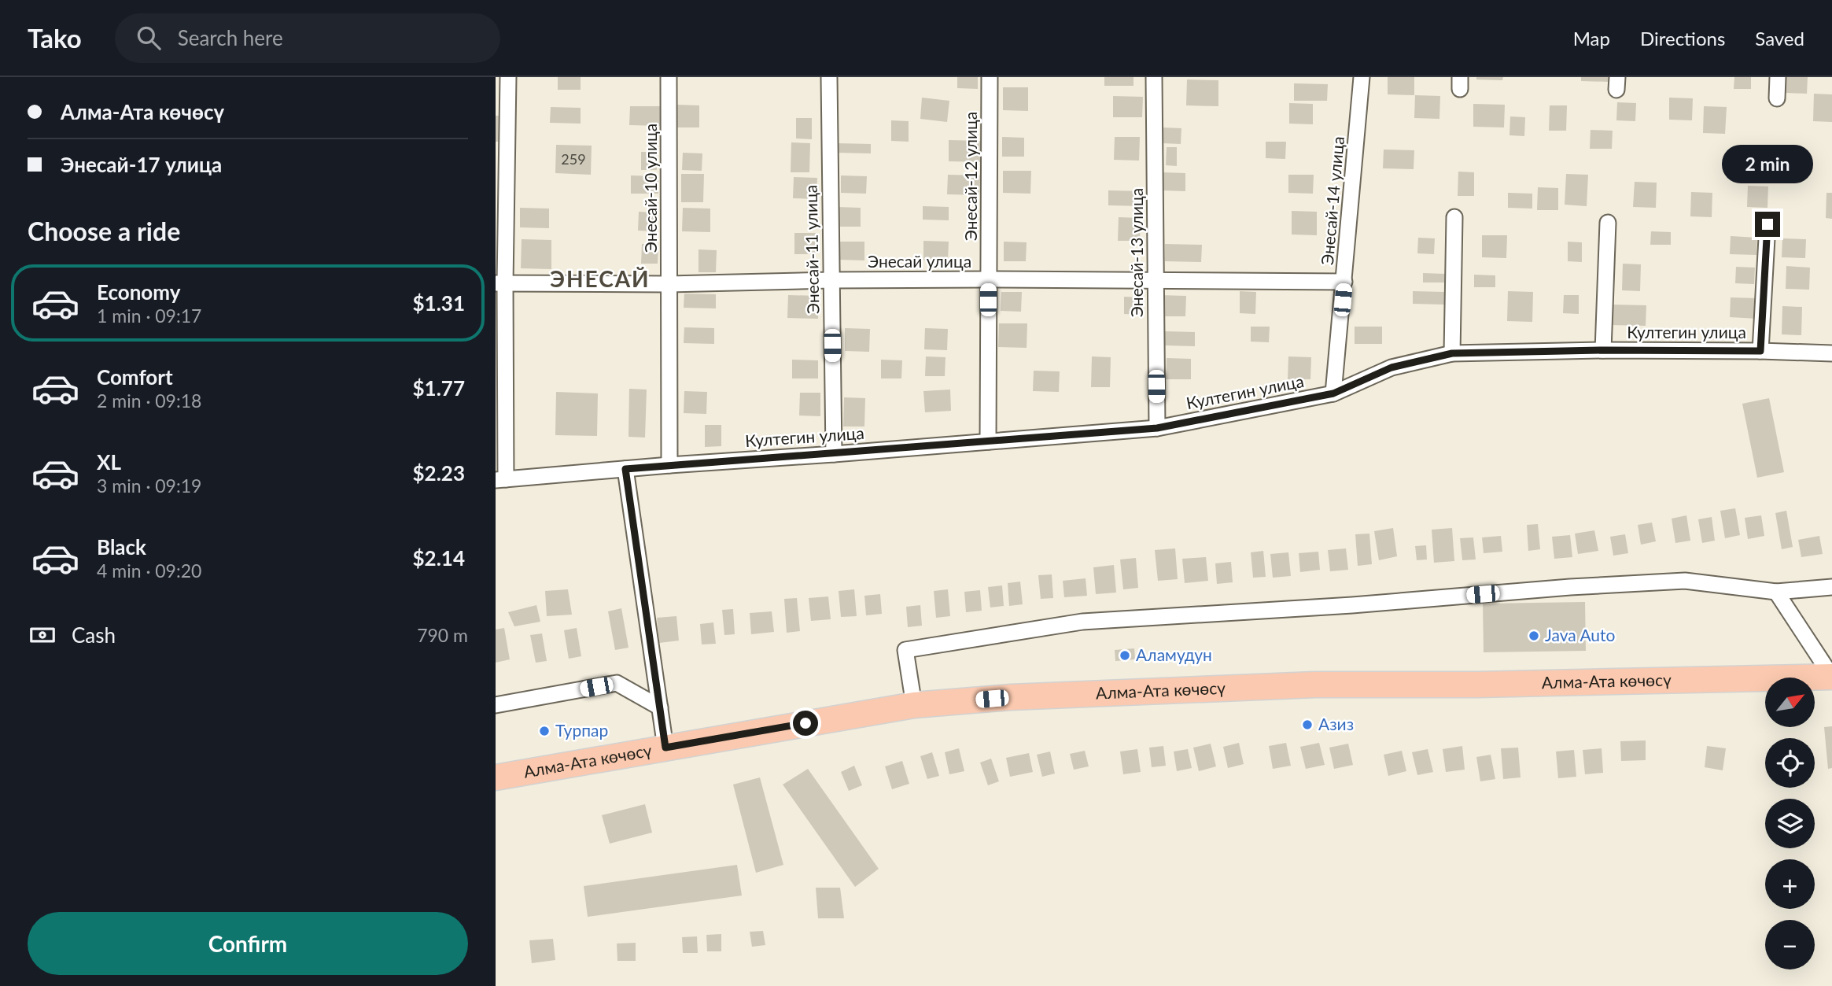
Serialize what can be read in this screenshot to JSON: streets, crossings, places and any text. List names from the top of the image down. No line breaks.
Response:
{"streets":{"main road":["Алма-Ата көчөсү"],"street":["Энесай-12 улица","Энесай-10 улица","Энесай-14 улица","Энесай-11 улица","Энесай-13 улица","Энесай улица","Култегин улица"]},"crossings":[["Энесай-12 улица","Энесай улица"],["Энесай-12 улица","Култегин улица"],["Энесай-10 улица","Энесай улица"],["Энесай-10 улица","Култегин улица"],["Энесай-14 улица","Энесай улица"],["Энесай-14 улица","Култегин улица"],["Энесай-11 улица","Энесай улица"],["Энесай-11 улица","Култегин улица"],["Энесай-13 улица","Энесай улица"],["Энесай-13 улица","Култегин улица"]],"districts":["ЭНЕСАЙ"],"places":["Java Auto","Аламудун","Азиз","Турпар"],"house_numbers":["259"],"north":"top right","page":{"header":"Tako","search":"Search here","nav":["Map","Directions","Saved"],"banner":["Алма-Ата көчөсү","Энесай-17 улица"],"bubble":"2 min","heading":"Choose a ride","list":[{"name":"Economy","note":"1 min · 09:17","value":"$1.31"},{"name":"Comfort","note":"2 min · 09:18","value":"$1.77"},{"name":"XL","note":"3 min · 09:19","value":"$2.23"},{"name":"Black","note":"4 min · 09:20","value":"$2.14"}],"pay":["Cash","790 m"],"map_buttons":["+","−"],"buttons":"Confirm"}}
